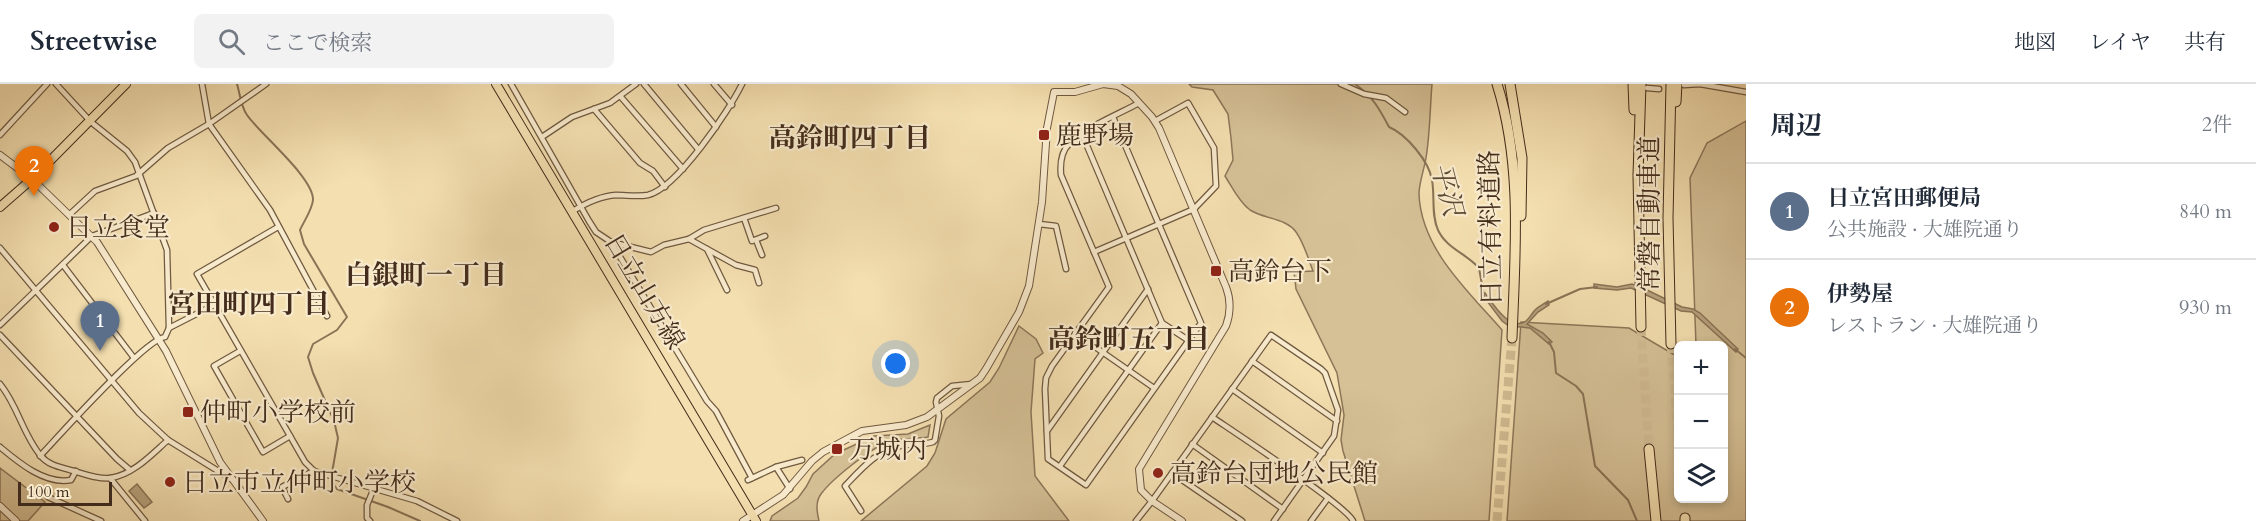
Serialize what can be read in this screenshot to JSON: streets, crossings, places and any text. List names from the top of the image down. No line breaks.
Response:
{"streets":{"highway":["常磐自動車道","日立有料道路"],"main road":["日立山方線"]},"districts":["高鈴町四丁目","白銀町一丁目","宮田町四丁目","高鈴町五丁目"],"water":["平沢"],"places":{"transit":["鹿野場","高鈴台下","仲町小学校前","万城内"],"other":["日立食堂","高鈴台団地公民館","日立市立仲町小学校"]},"scale_bar":"100 m","page":{"header":"Streetwise","search":"ここで検索","nav":["地図","レイヤ","共有"],"heading":["周辺","2件"],"pins":["2","1"],"list":[{"mark":"1","name":"日立宮田郵便局","note":"公共施設 · 大雄院通り","value":"840 m"},{"mark":"2","name":"伊勢屋","note":"レストラン · 大雄院通り","value":"930 m"}],"map_buttons":["+","−"],"scale":"100 m"}}
